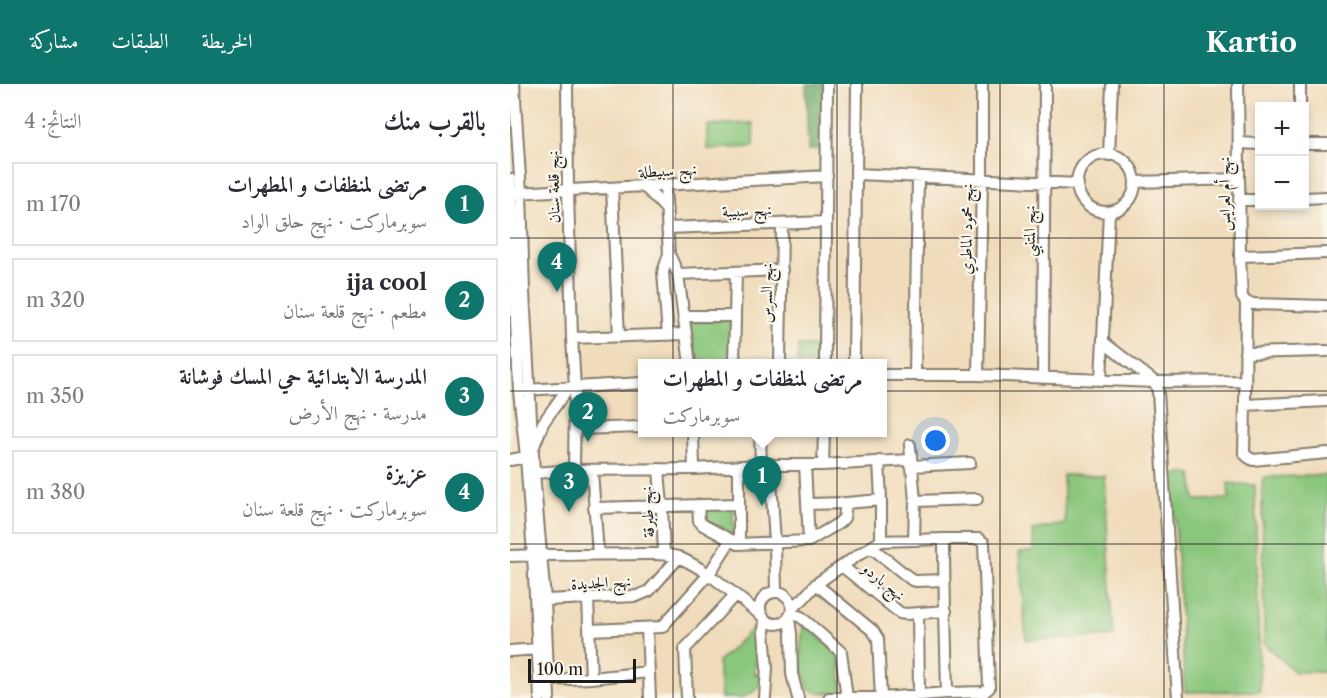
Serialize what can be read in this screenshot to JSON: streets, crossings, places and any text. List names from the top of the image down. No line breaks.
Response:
{"streets":{"street":["نهج سبيطلة","نهج قلعة سنان","نهج أم لعرايس","نهج سبيبة","نهج محمود الماطري","نهج المتنبي","نهج السرس","نهج طبرقة","نهج باردو","نهج الجديدة"]},"crossings":[["نهج سبيطلة","نهج قلعة سنان"],["نهج سبيبة","نهج السرس"]],"scale_bar":"100 m","page":{"header":"Kartio","nav":["الخريطة","الطبقات","مشاركة"],"heading":["بالقرب منك","النتائج: 4"],"map_buttons":["+","−"],"list":[{"mark":"1","name":"مرتضى لمنظفات و المطهرات","note":"سوبرماركت · نهج حلق الواد","value":"170 m"},{"mark":"2","name":"ija cool","note":"مطعم · نهج قلعة سنان","value":"320 m"},{"mark":"3","name":"المدرسة الابتدائية حي المسك فوشانة","note":"مدرسة · نهج الأرض","value":"350 m"},{"mark":"4","name":"عزيزة","note":"سوبرماركت · نهج قلعة سنان","value":"380 m"}],"pins":["4","2","1","3"],"popup":["مرتضى لمنظفات و المطهرات","سوبرماركت"],"scale":"100 m"}}
